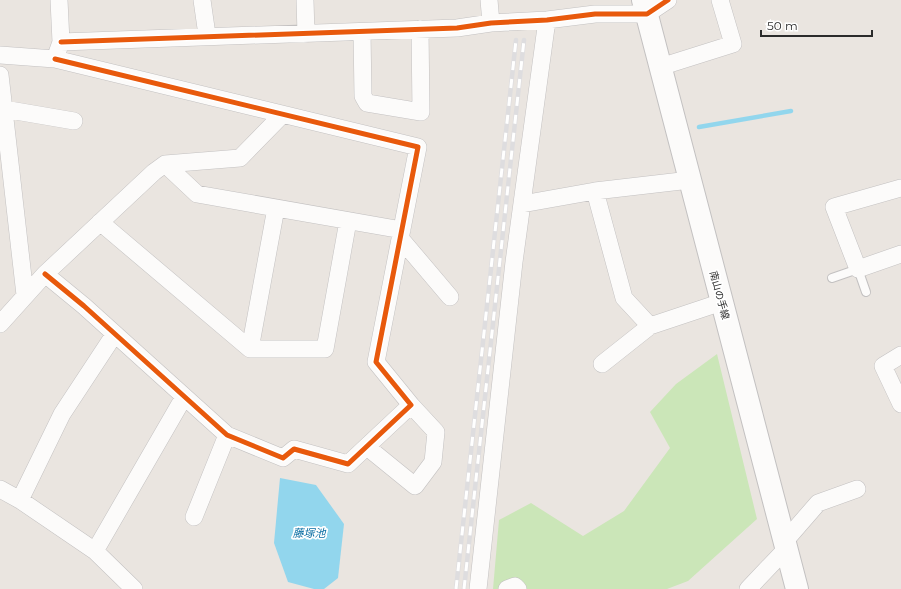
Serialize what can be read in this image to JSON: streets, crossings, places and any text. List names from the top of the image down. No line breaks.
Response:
{"streets":{"street":["南山の手線"]},"water":["藤塚池"],"scale_bar":"50 m"}
